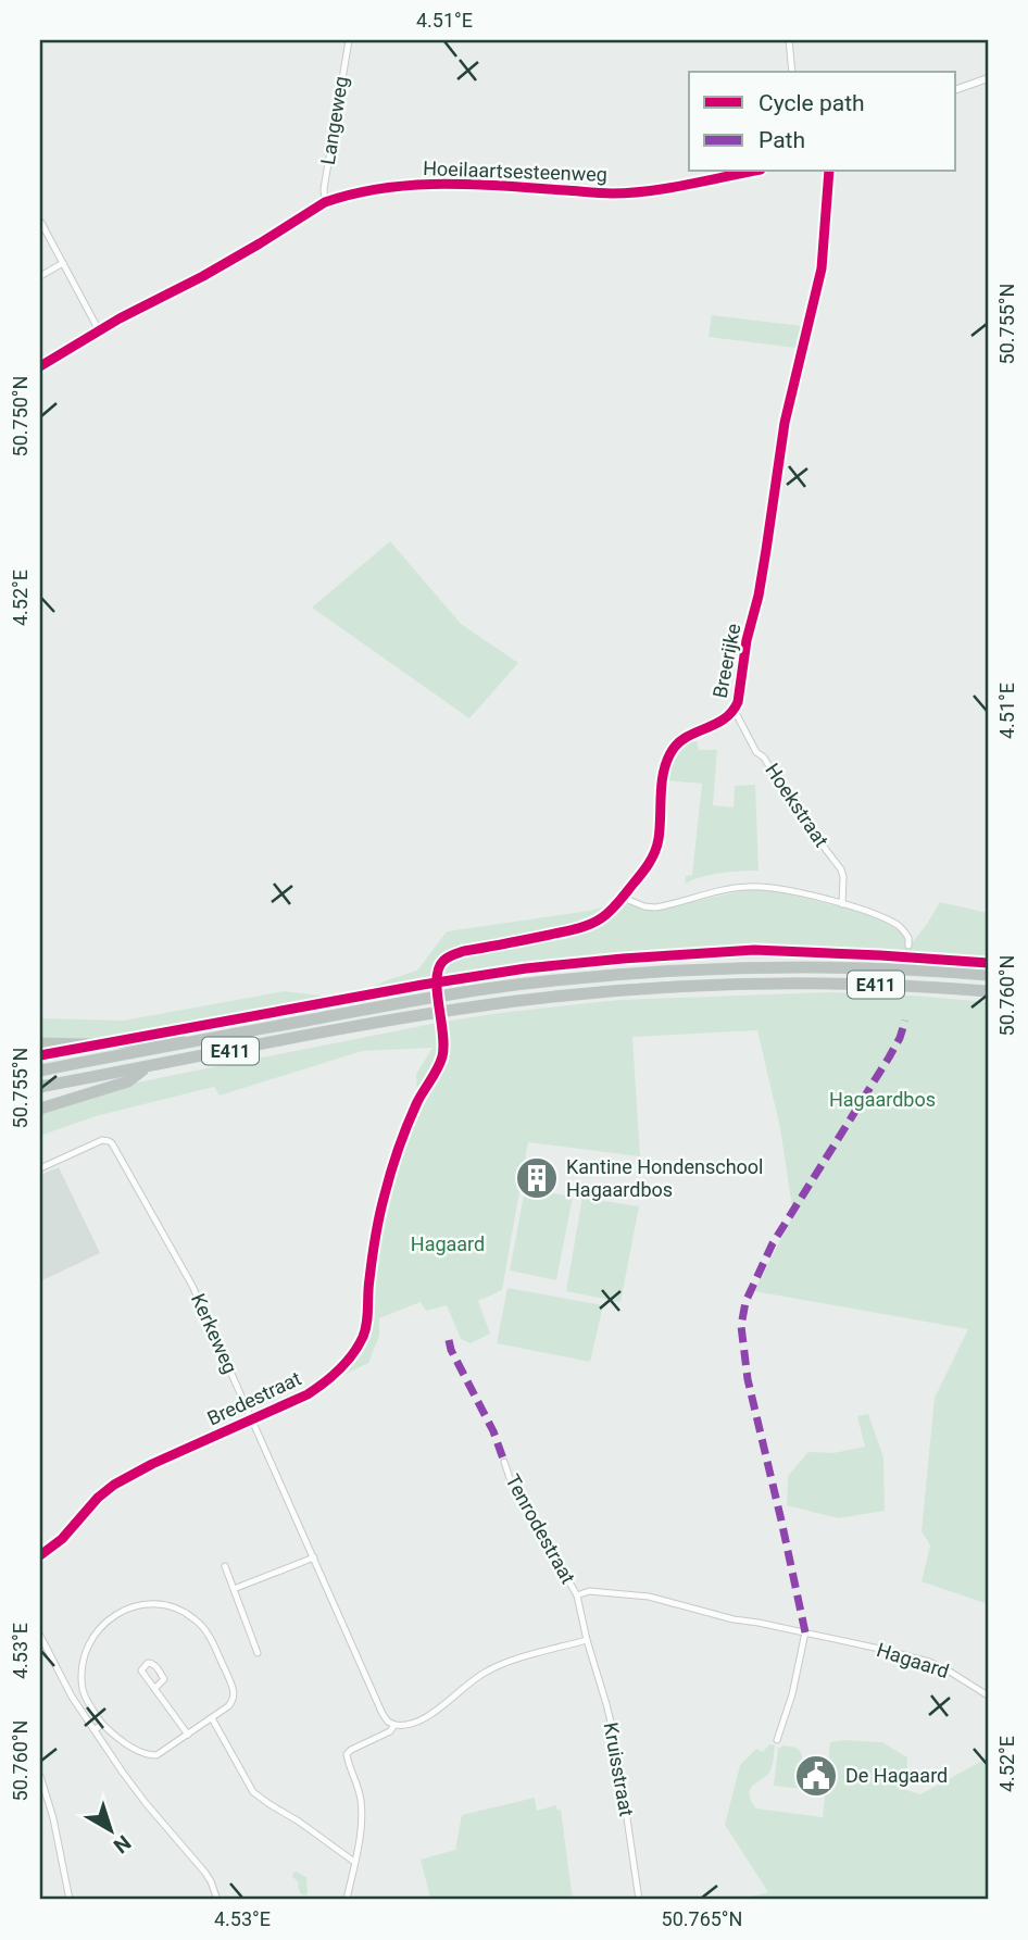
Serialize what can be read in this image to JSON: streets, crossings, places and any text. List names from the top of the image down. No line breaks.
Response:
{"streets":{"highway":["E411"],"street":["Langeweg","Hoeilaartsesteenweg","Breerijke","Hoekstraat","Kerkeweg","Bredestraat","Tenrodestraat","Hagaard","Kruisstraat"]},"crossings":[["Langeweg","Hoeilaartsesteenweg"],["Breerijke","Hoekstraat"],["Kerkeweg","Bredestraat"],["Tenrodestraat","Hagaard"]],"parks":["Hagaardbos","Hagaard"],"places":{"building":["Kantine Hondenschool Hagaardbos"],"public building":["De Hagaard"]},"legend":["Cycle path","Path"],"north":"bottom right","coordinates":["4.51°E","50.755°N","50.750°N","4.52°E","50.760°N","4.53°E","50.765°N"]}
